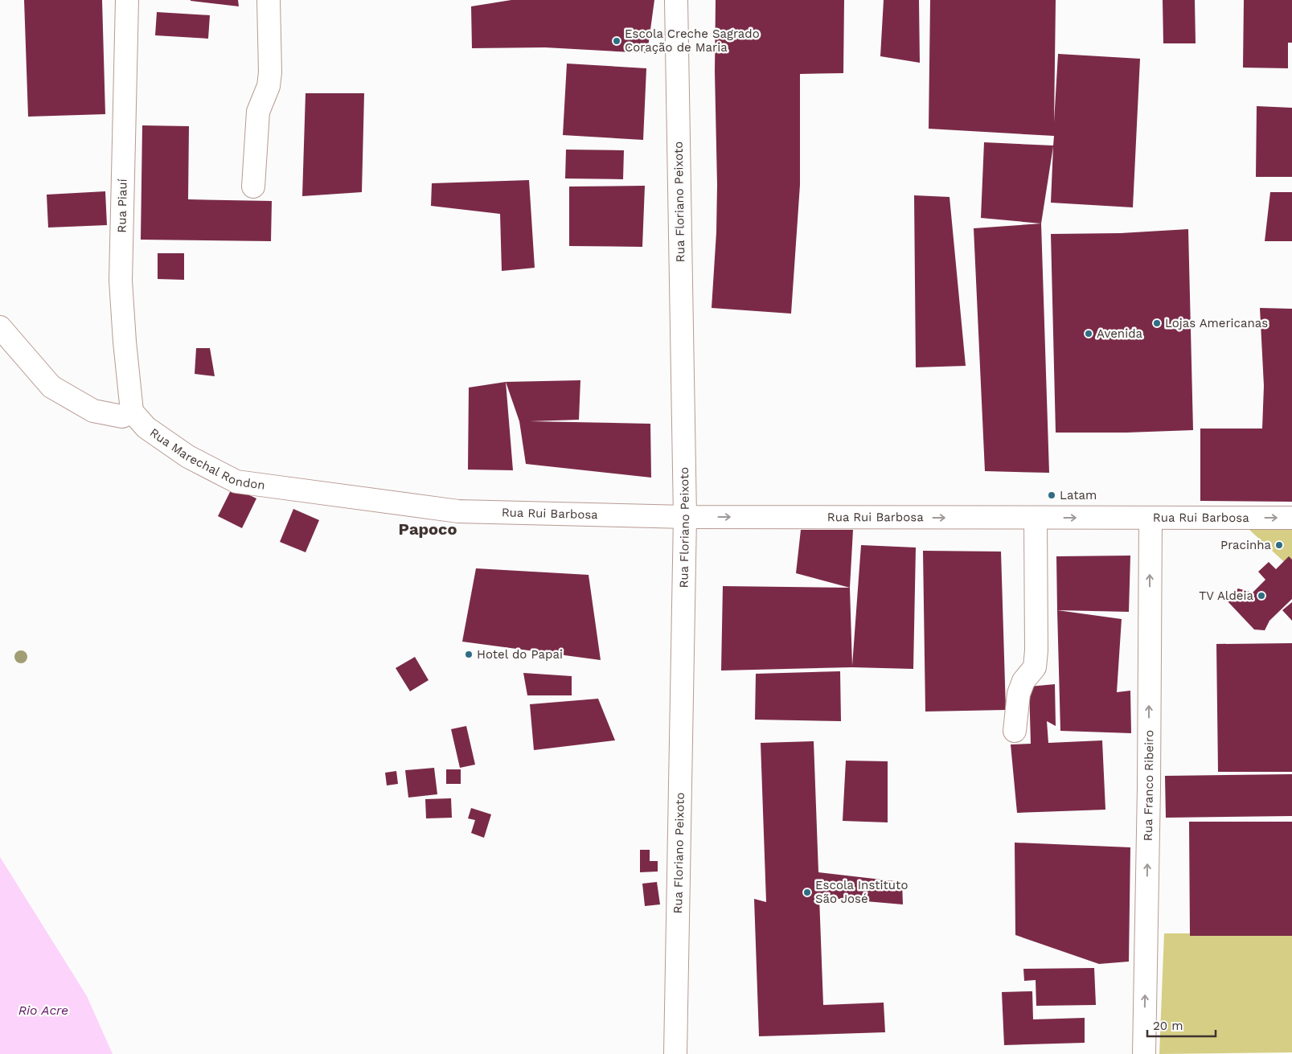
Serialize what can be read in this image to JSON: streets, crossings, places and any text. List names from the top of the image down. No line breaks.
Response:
{"streets":{"street":["Rua Floriano Peixoto","Rua Piauí","Rua Marechal Rondon","Rua Rui Barbosa","Rua Franco Ribeiro"]},"crossings":[["Rua Floriano Peixoto","Rua Rui Barbosa"],["Rua Piauí","Rua Marechal Rondon"],["Rua Marechal Rondon","Rua Rui Barbosa"],["Rua Rui Barbosa","Rua Franco Ribeiro"]],"one_way":["Rua Rui Barbosa"],"districts":["Papoco"],"water":["Rio Acre"],"places":["Escola Creche Sagrado Coração de Maria","Lojas Americanas","Avenida","Latam","Pracinha","TV Aldeia","Hotel do Papai","Escola Instituto São José"],"scale_bar":"20 m"}
